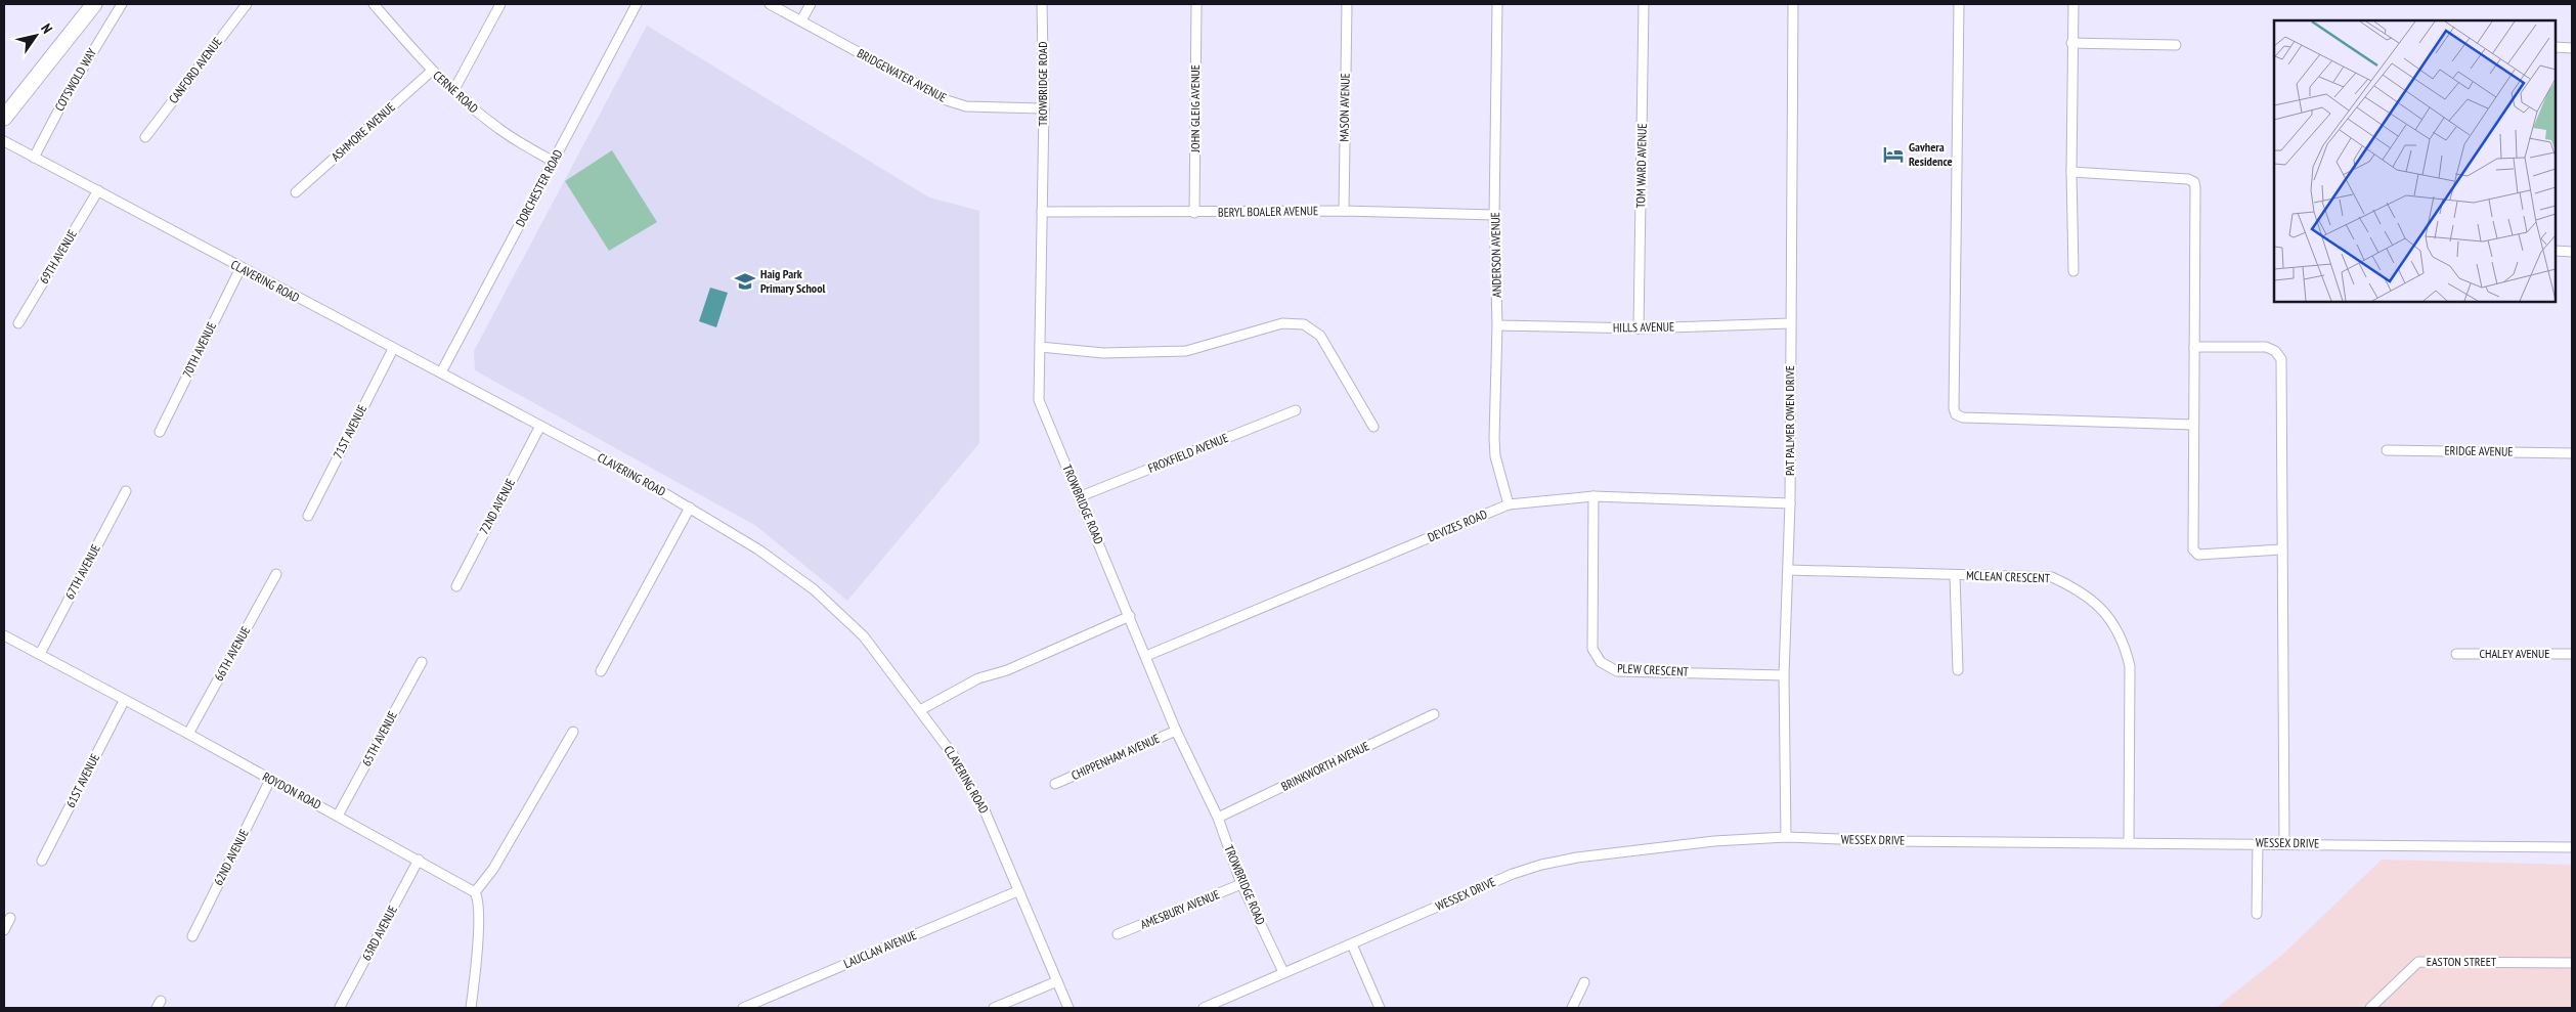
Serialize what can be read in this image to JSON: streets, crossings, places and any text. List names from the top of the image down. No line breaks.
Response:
{"streets":{"street":["CANFORD AVENUE","BRIDGEWATER AVENUE","COTSWOLD WAY","TROWBRIDGE ROAD","CERNE ROAD","MASON AVENUE","JOHN GLEIG AVENUE","ASHMORE AVENUE","TOM WARD AVENUE","DORCHESTER ROAD","BERYL BOALER AVENUE","ANDERSON AVENUE","69TH AVENUE","CLAVERING ROAD","HILLS AVENUE","70TH AVENUE","PAT PALMER OWEN DRIVE","71ST AVENUE","ERIDGE AVENUE","FROXFIELD AVENUE","72ND AVENUE","DEVIZES ROAD","67TH AVENUE","MCLEAN CRESCENT","66TH AVENUE","CHALEY AVENUE","PLEW CRESCENT","65TH AVENUE","CHIPPENHAM AVENUE","BRINKWORTH AVENUE","61ST AVENUE","ROYDON ROAD","WESSEX DRIVE","62ND AVENUE","AMESBURY AVENUE","63RD AVENUE","LAUCLAN AVENUE","EASTON STREET"]},"crossings":[["BRIDGEWATER AVENUE","TROWBRIDGE ROAD"],["COTSWOLD WAY","CLAVERING ROAD"],["TROWBRIDGE ROAD","BERYL BOALER AVENUE"],["TROWBRIDGE ROAD","FROXFIELD AVENUE"],["TROWBRIDGE ROAD","DEVIZES ROAD"],["TROWBRIDGE ROAD","CHIPPENHAM AVENUE"],["TROWBRIDGE ROAD","BRINKWORTH AVENUE"],["TROWBRIDGE ROAD","WESSEX DRIVE"],["TROWBRIDGE ROAD","AMESBURY AVENUE"],["CERNE ROAD","ASHMORE AVENUE"],["CERNE ROAD","DORCHESTER ROAD"],["MASON AVENUE","BERYL BOALER AVENUE"],["JOHN GLEIG AVENUE","BERYL BOALER AVENUE"],["TOM WARD AVENUE","HILLS AVENUE"],["DORCHESTER ROAD","CLAVERING ROAD"],["BERYL BOALER AVENUE","ANDERSON AVENUE"],["ANDERSON AVENUE","HILLS AVENUE"],["ANDERSON AVENUE","DEVIZES ROAD"],["69TH AVENUE","CLAVERING ROAD"],["CLAVERING ROAD","70TH AVENUE"],["CLAVERING ROAD","71ST AVENUE"],["CLAVERING ROAD","72ND AVENUE"],["CLAVERING ROAD","LAUCLAN AVENUE"],["HILLS AVENUE","PAT PALMER OWEN DRIVE"],["PAT PALMER OWEN DRIVE","DEVIZES ROAD"],["PAT PALMER OWEN DRIVE","MCLEAN CRESCENT"],["PAT PALMER OWEN DRIVE","PLEW CRESCENT"],["PAT PALMER OWEN DRIVE","WESSEX DRIVE"],["DEVIZES ROAD","PLEW CRESCENT"],["67TH AVENUE","ROYDON ROAD"],["MCLEAN CRESCENT","WESSEX DRIVE"],["66TH AVENUE","ROYDON ROAD"],["65TH AVENUE","ROYDON ROAD"],["61ST AVENUE","ROYDON ROAD"],["ROYDON ROAD","62ND AVENUE"],["ROYDON ROAD","63RD AVENUE"]],"places":{"hotel":["Gavhera Residence"],"school or university":["Haig Park Primary School"]},"north":"top right"}
